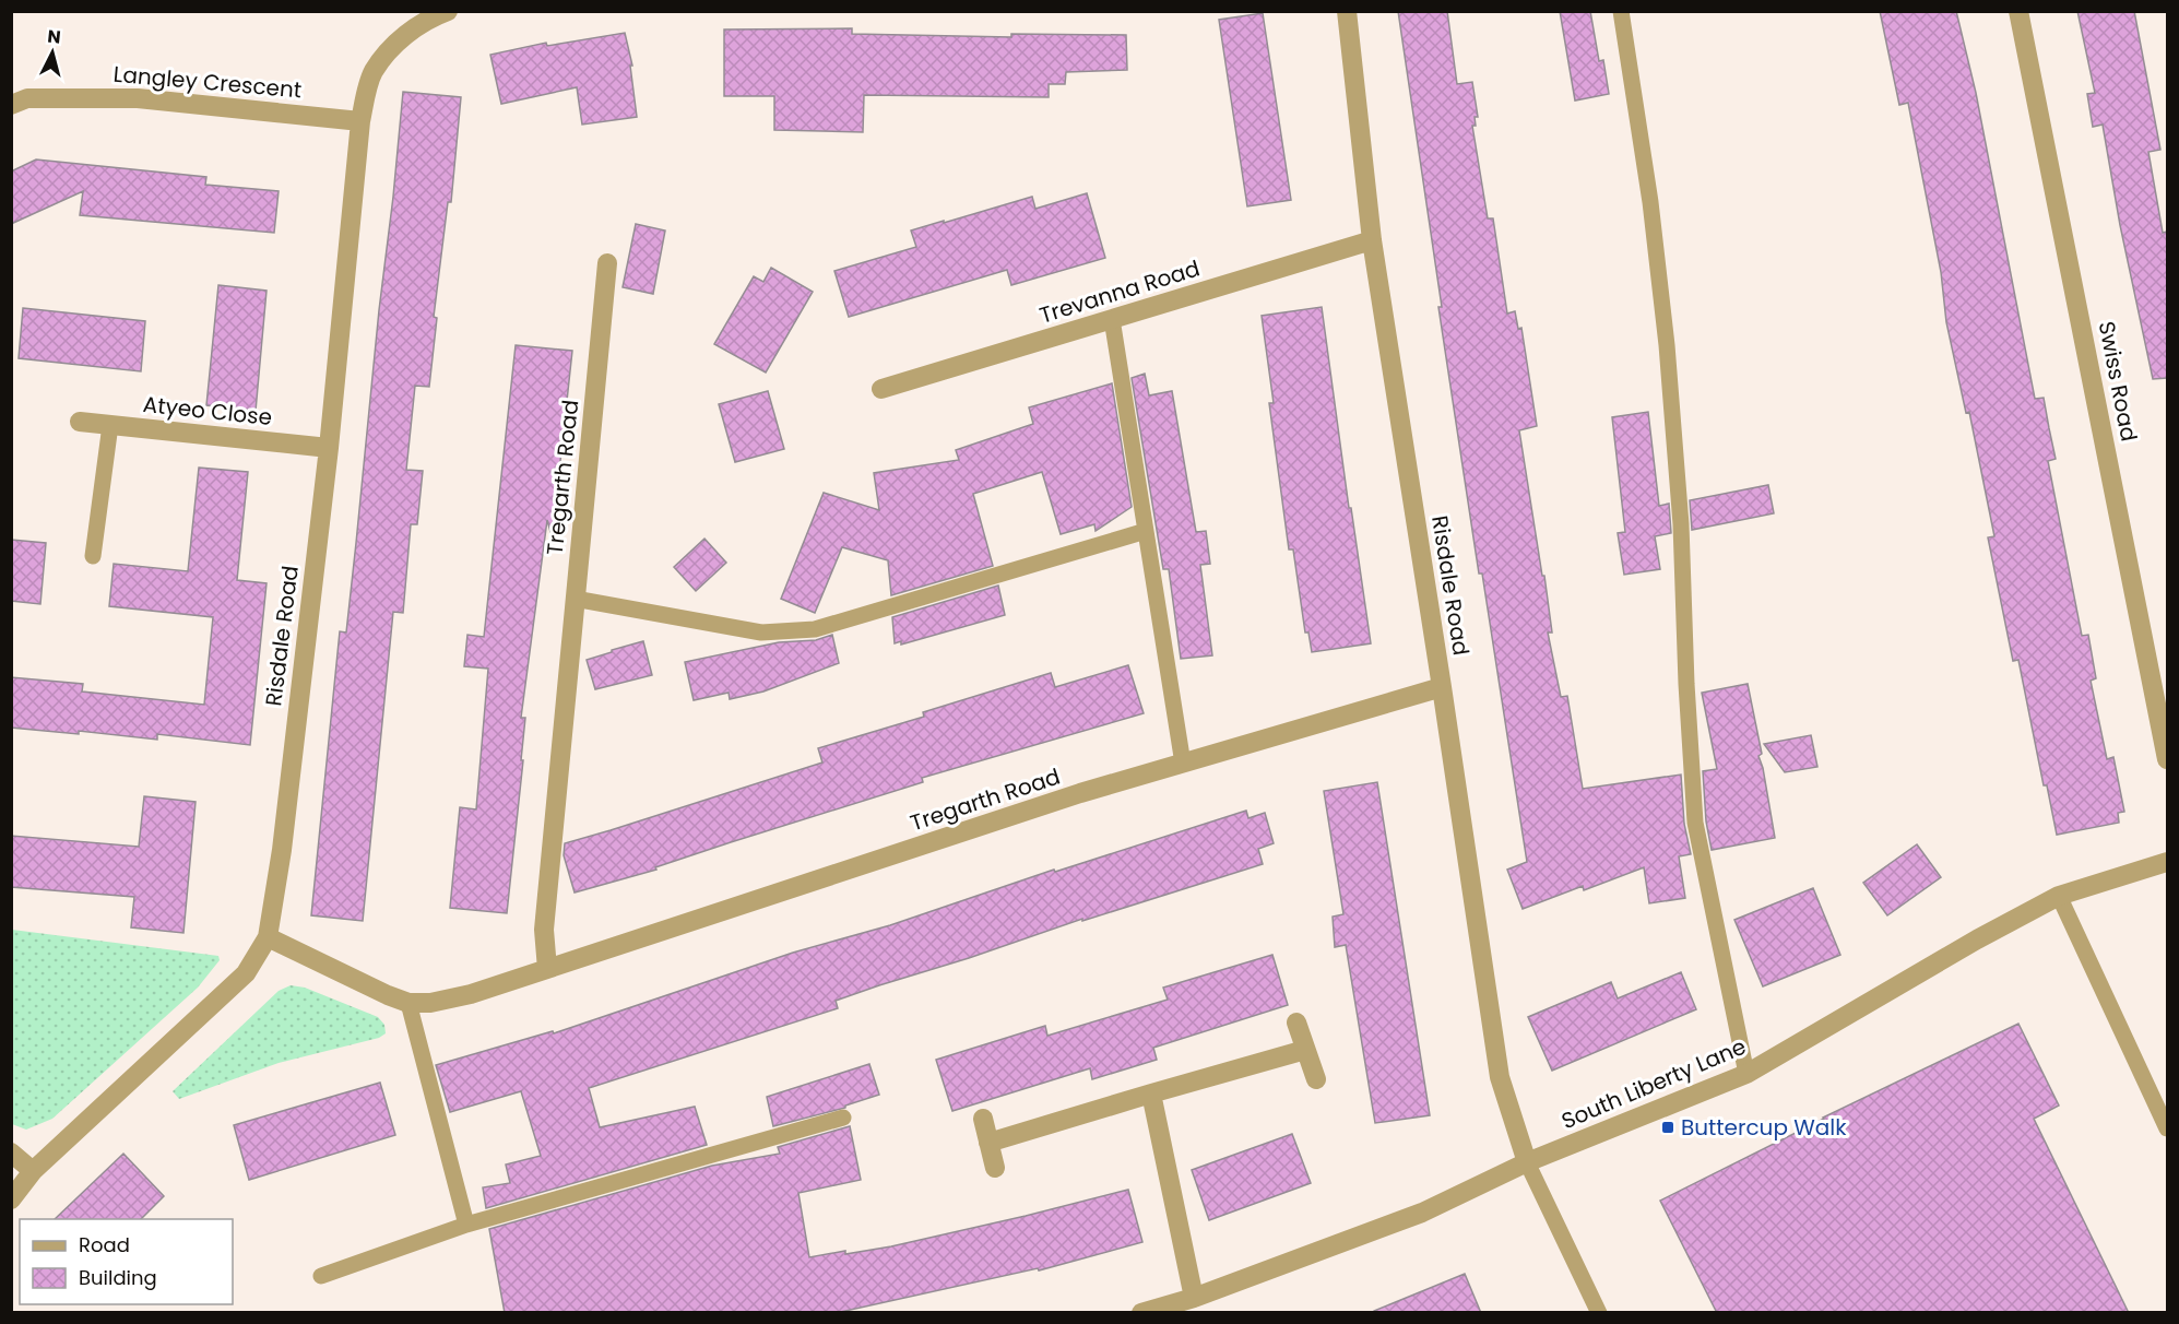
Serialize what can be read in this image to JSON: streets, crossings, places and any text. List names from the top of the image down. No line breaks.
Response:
{"streets":{"street":["Langley Crescent","Trevanna Road","Swiss Road","Atyeo Close","Tregarth Road","Risdale Road","South Liberty Lane"]},"crossings":[["Langley Crescent","Risdale Road"],["Trevanna Road","Risdale Road"],["Atyeo Close","Risdale Road"],["Tregarth Road","Risdale Road"],["Risdale Road","South Liberty Lane"]],"places":{"transit":["Buttercup Walk"]},"legend":["Road","Building"],"north":"top"}
